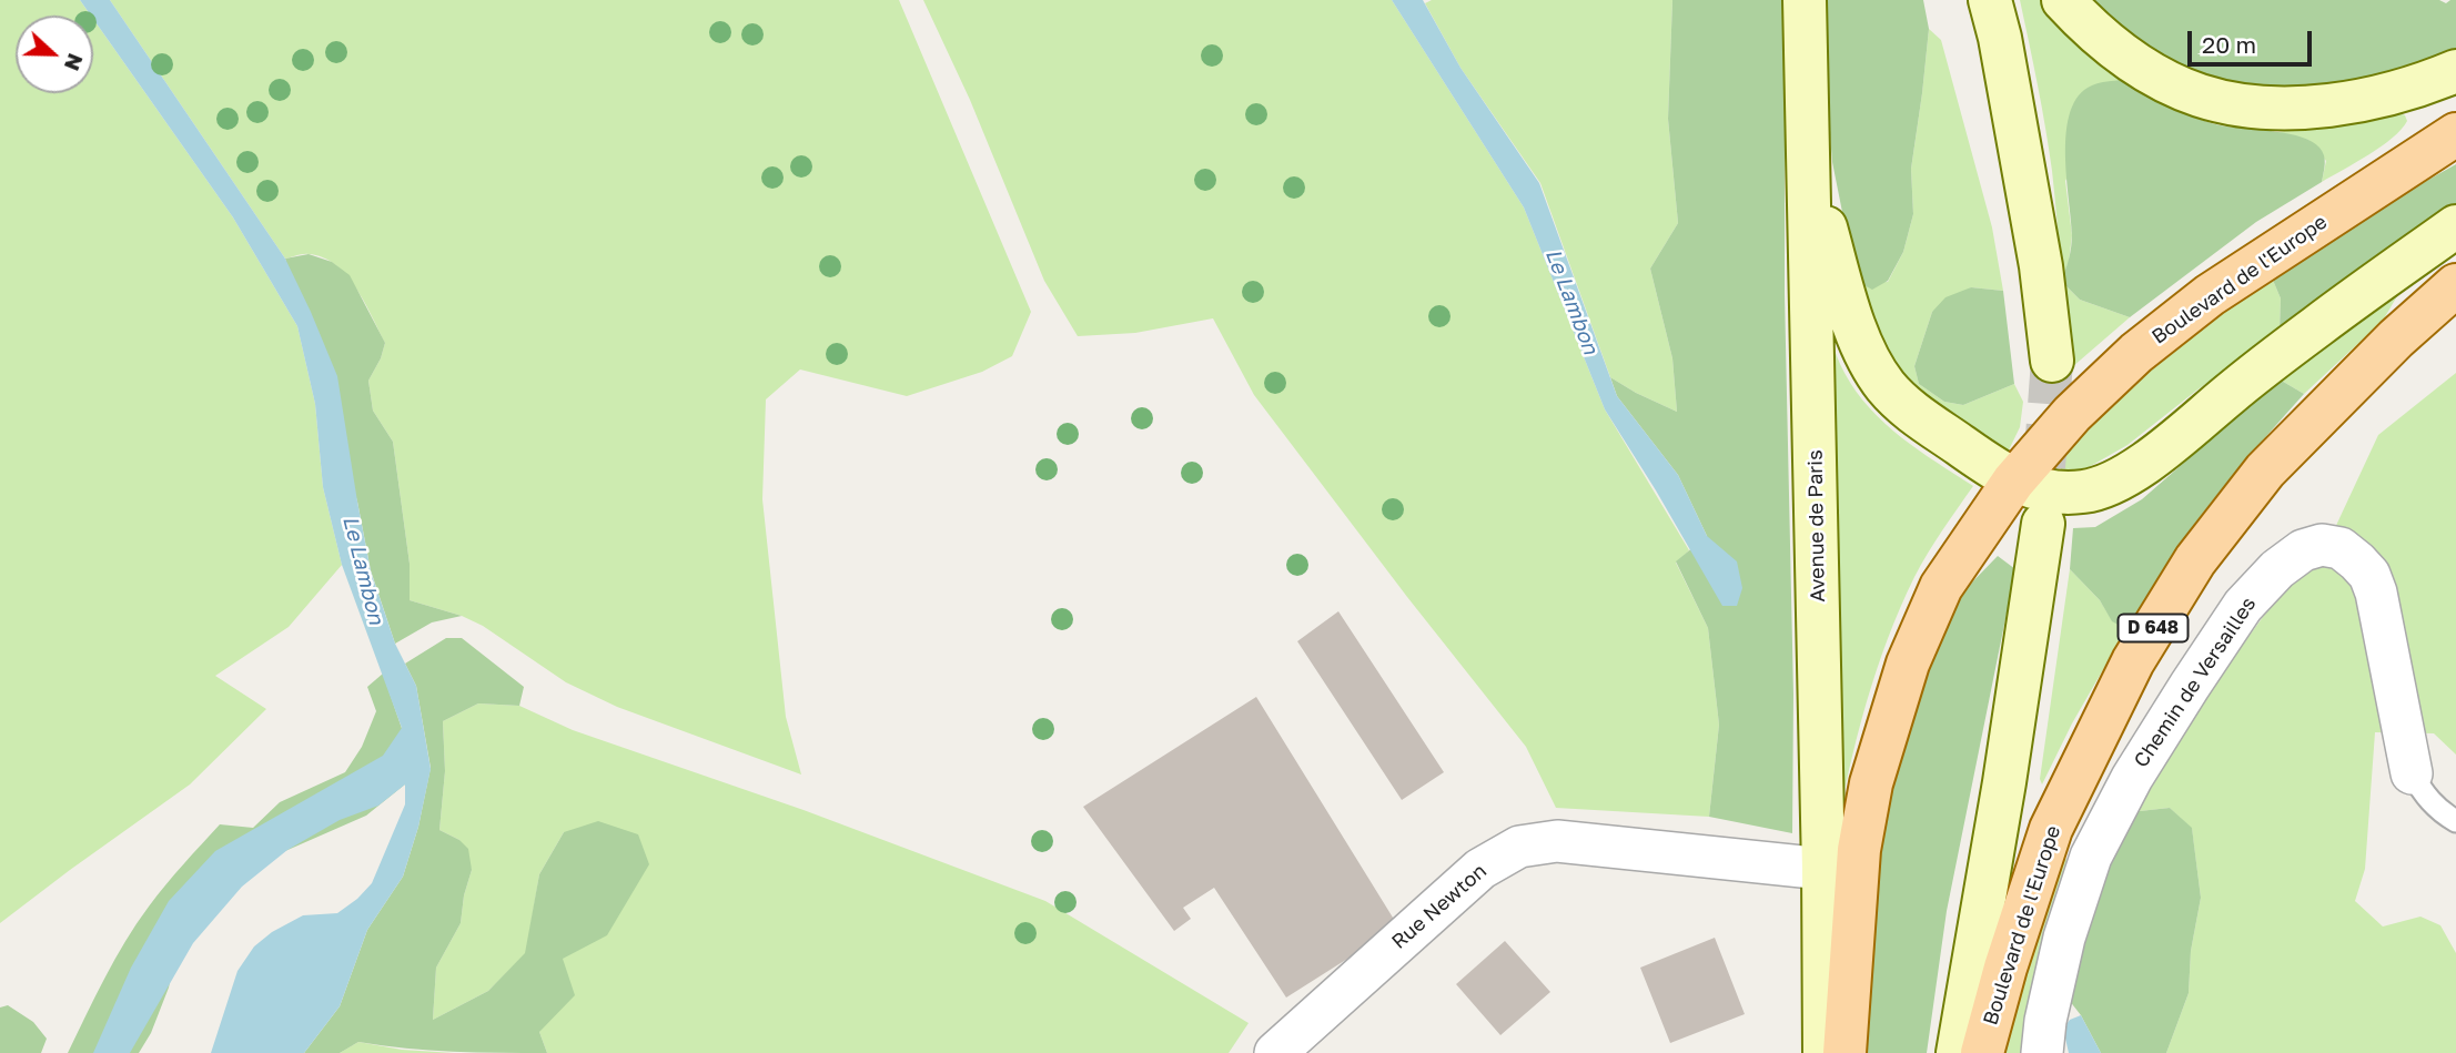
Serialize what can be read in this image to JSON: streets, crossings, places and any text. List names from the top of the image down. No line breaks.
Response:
{"streets":{"main road":["Boulevard de l'Europe","Avenue de Paris","D 648"],"street":["Chemin de Versailles","Rue Newton"]},"crossings":[["Avenue de Paris","Rue Newton"]],"water":["Le Lambon"],"scale_bar":"20 m","north":"right"}
